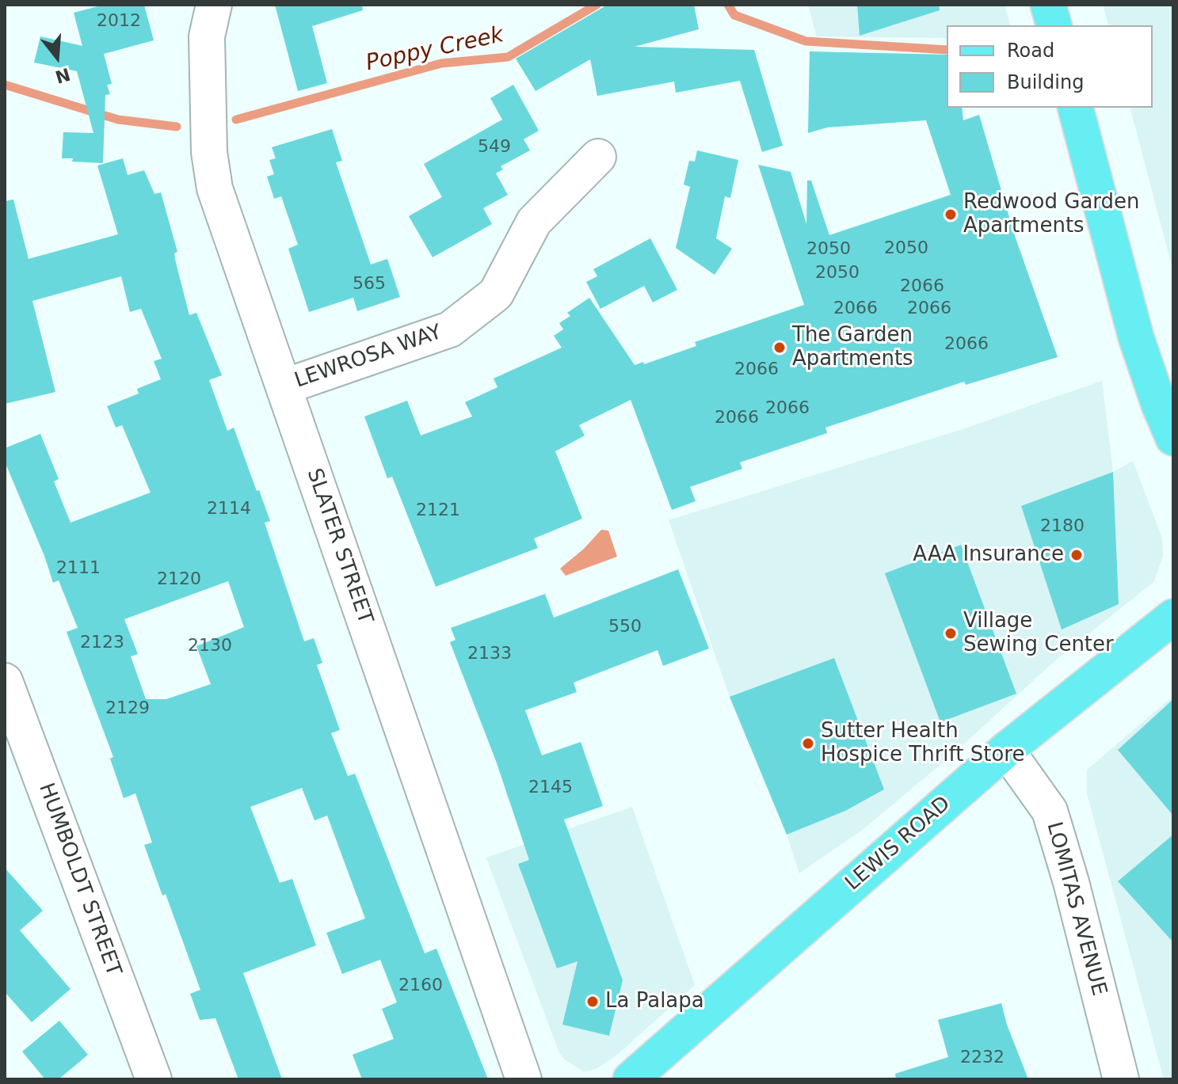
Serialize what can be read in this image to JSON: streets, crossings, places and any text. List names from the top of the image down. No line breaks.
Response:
{"streets":{"main road":["LEWIS ROAD"],"street":["LEWROSA WAY","SLATER STREET","HUMBOLDT STREET","LOMITAS AVENUE"]},"crossings":[["LEWROSA WAY","SLATER STREET"],["LEWIS ROAD","LOMITAS AVENUE"]],"water":["Poppy Creek"],"places":["Redwood Garden Apartments","The Garden Apartments","AAA Insurance","Village Sewing Center","Sutter Health Hospice Thrift Store","La Palapa"],"house_numbers":["2012","549","2050","2050","2050","565","2066","2066","2066","2066","2066","2066","2066","2114","2121","2180","2111","2120","550","2123","2130","2133","2129","2145","2160","2232"],"legend":["Road","Building"],"north":"bottom"}
